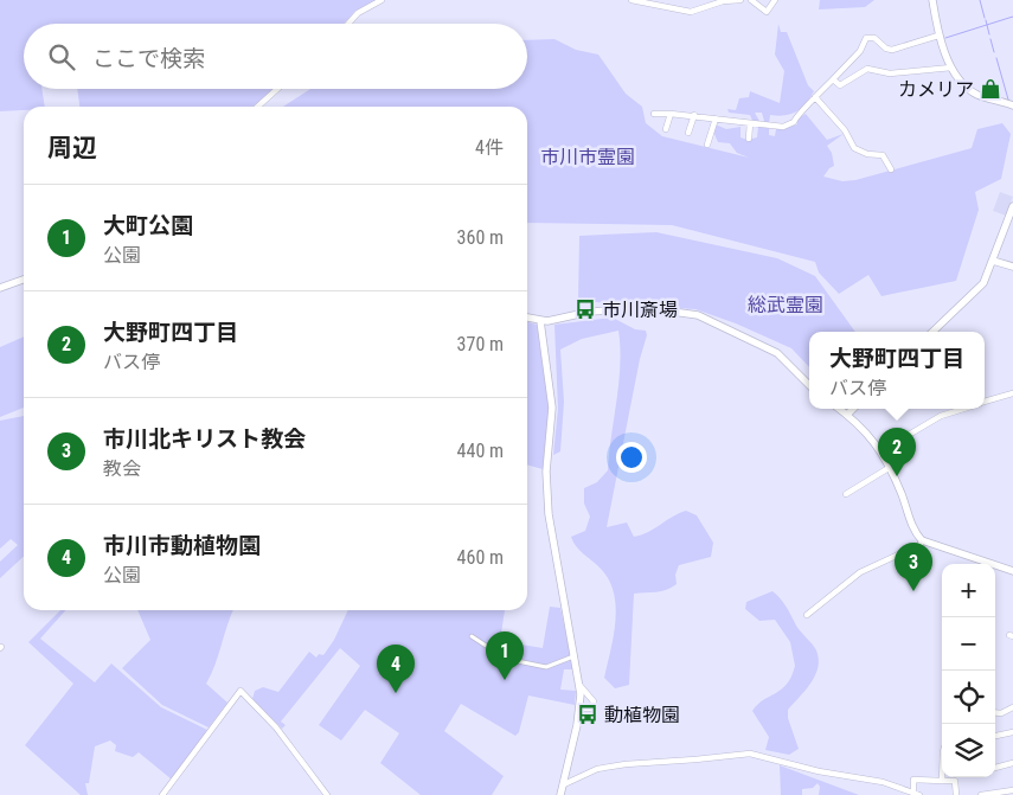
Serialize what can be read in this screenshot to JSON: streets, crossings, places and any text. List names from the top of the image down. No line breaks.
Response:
{"parks":["市川市霊園","総武霊園"],"places":{"shop":["カメリア"],"bus stop":["市川斎場","動植物園"]},"page":{"search":"ここで検索","heading":["周辺","4件"],"list":[{"mark":"1","name":"大町公園","note":"公園","value":"360 m"},{"mark":"2","name":"大野町四丁目","note":"バス停","value":"370 m"},{"mark":"3","name":"市川北キリスト教会","note":"教会","value":"440 m"},{"mark":"4","name":"市川市動植物園","note":"公園","value":"460 m"}],"popup":["大野町四丁目","バス停"],"pins":["2","3","1","4"],"map_buttons":["+","−"]}}
